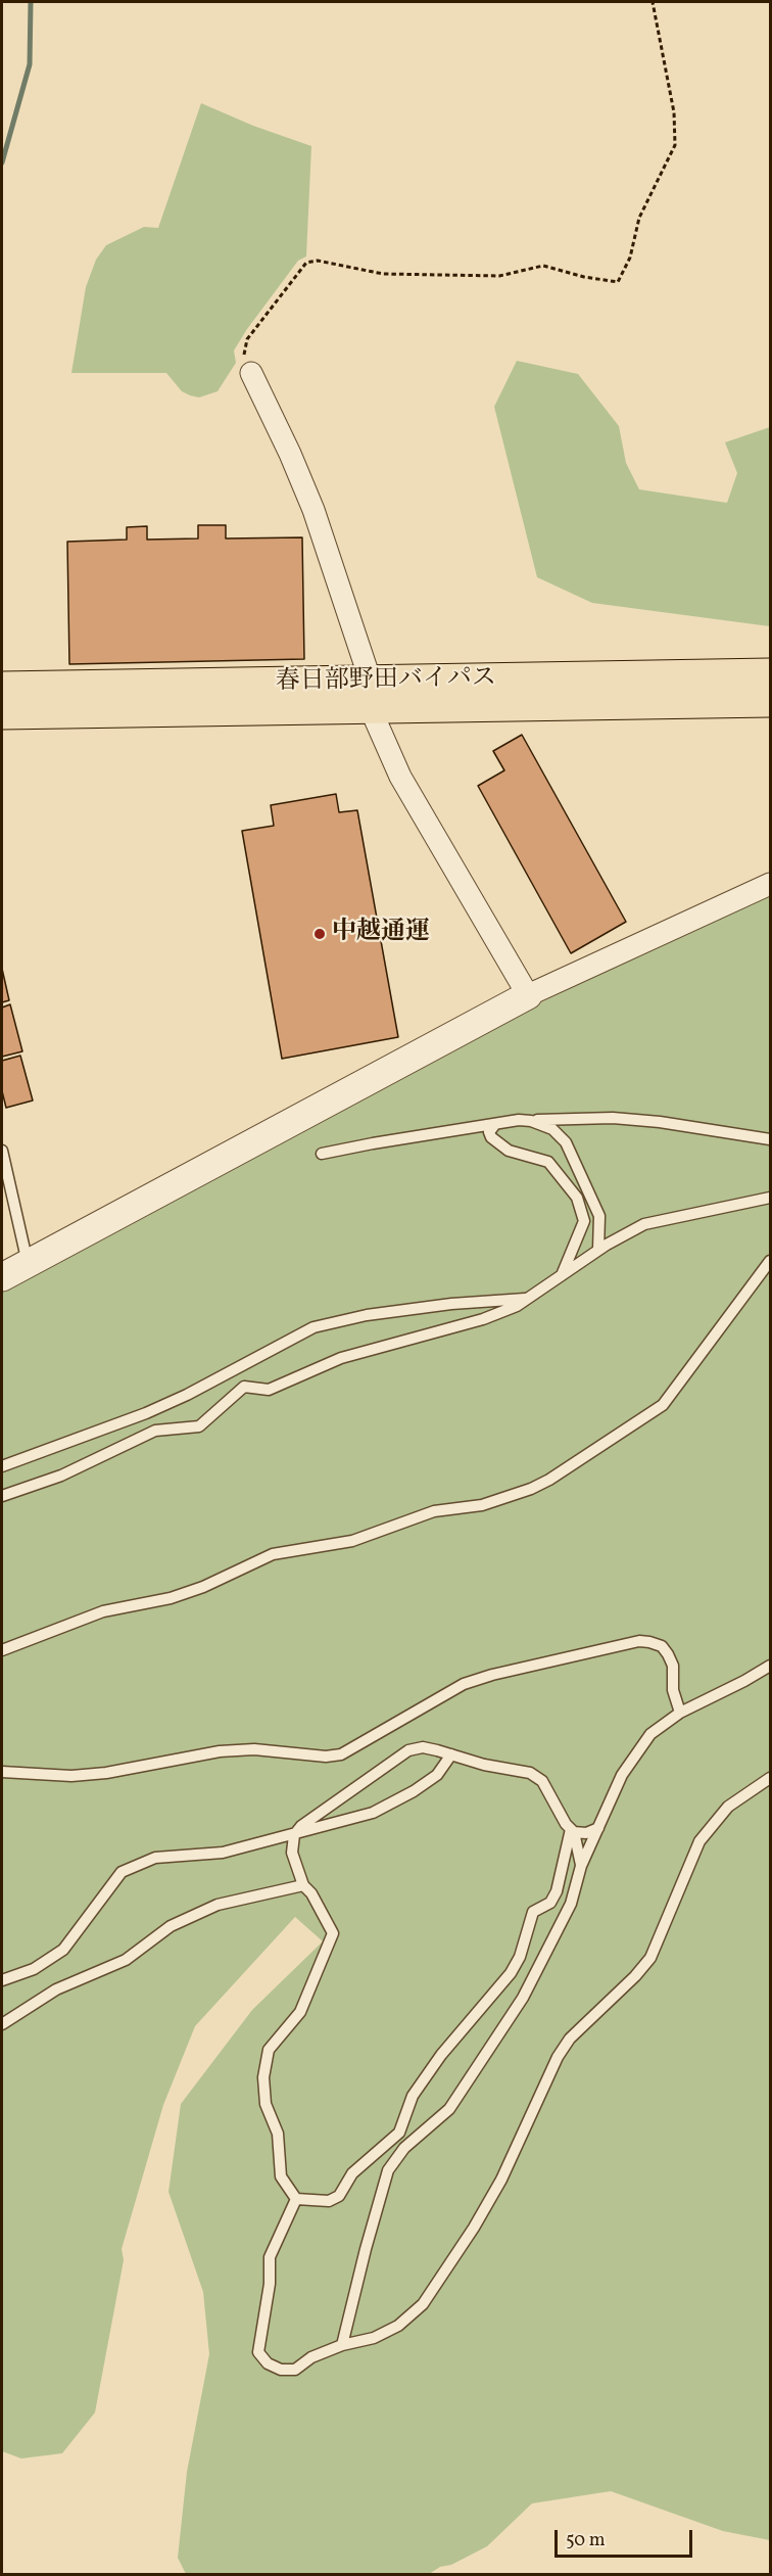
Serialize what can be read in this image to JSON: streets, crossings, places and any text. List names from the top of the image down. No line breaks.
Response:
{"streets":{"highway":["春日部野田バイパス"]},"places":["中越通運"],"scale_bar":"50 m"}
